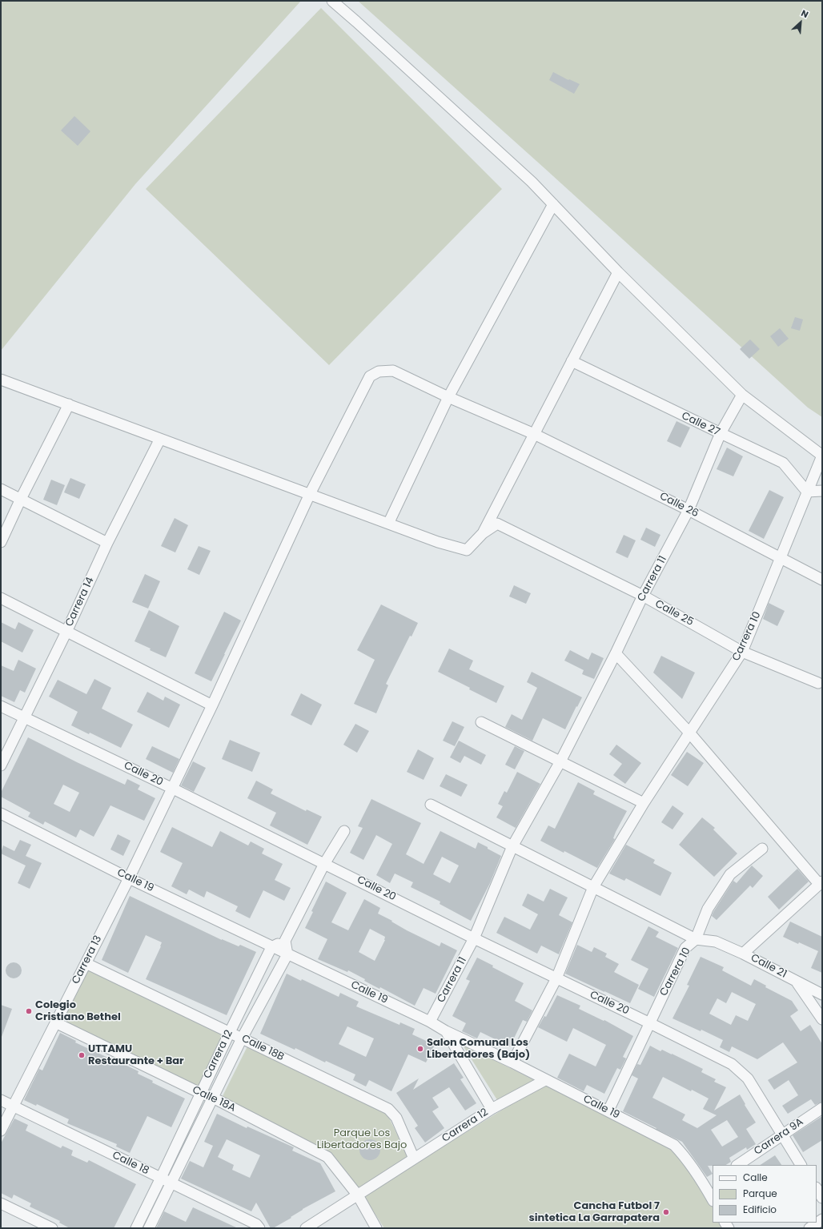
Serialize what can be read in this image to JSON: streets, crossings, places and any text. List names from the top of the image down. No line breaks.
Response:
{"streets":{"street":["Calle 27","Calle 26","Carrera 11","Carrera 14","Calle 25","Carrera 10","Calle 20","Calle 19","Carrera 13","Calle 21","Calle 18B","Carrera 12","Calle 18A","Carrera 9A","Calle 18"]},"crossings":[["Calle 27","Carrera 11"],["Calle 27","Carrera 10"],["Calle 26","Carrera 11"],["Calle 26","Carrera 10"],["Calle 26","Carrera 13"],["Carrera 11","Calle 25"],["Carrera 11","Calle 20"],["Carrera 11","Calle 19"],["Carrera 11","Calle 21"],["Carrera 14","Calle 20"],["Calle 25","Carrera 10"],["Carrera 10","Calle 20"],["Carrera 10","Calle 19"],["Carrera 10","Calle 21"],["Calle 20","Carrera 13"],["Calle 20","Carrera 9A"],["Calle 19","Carrera 13"],["Calle 19","Carrera 12"],["Carrera 13","Calle 18B"],["Carrera 13","Calle 18A"],["Carrera 13","Calle 18"],["Calle 18B","Carrera 12"],["Carrera 12","Calle 18A"],["Carrera 12","Calle 18"]],"parks":["Parque Los Libertadores Bajo"],"places":["Colegio Cristiano Bethel","Salon Comunal Los Libertadores (Bajo)","UTTAMU Restaurante + Bar","Cancha Futbol 7 sintetica La Garrapatera"],"legend":["Calle","Parque","Edificio"],"north":"top right"}
